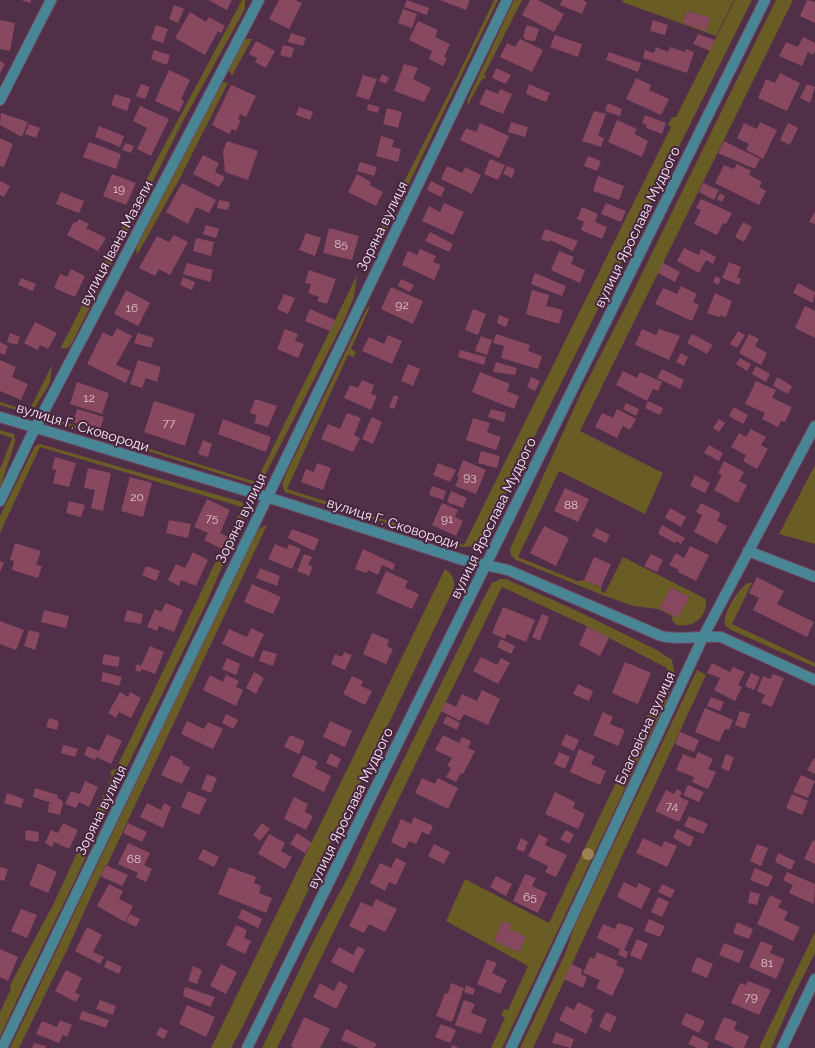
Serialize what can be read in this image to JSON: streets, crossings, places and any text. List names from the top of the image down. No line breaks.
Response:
{"streets":{"street":["Зоряна вулиця","вулиця Ярослава Мудрого","вулиця Івана Мазепи","вулиця Г. Сковороди","Благовісна вулиця"]},"crossings":[["Зоряна вулиця","вулиця Г. Сковороди"],["вулиця Ярослава Мудрого","вулиця Г. Сковороди"],["вулиця Івана Мазепи","вулиця Г. Сковороди"],["вулиця Г. Сковороди","Благовісна вулиця"]],"house_numbers":["19","85","92","16","12","77","93","20","88","75","91","74","68","65","81","79"]}
